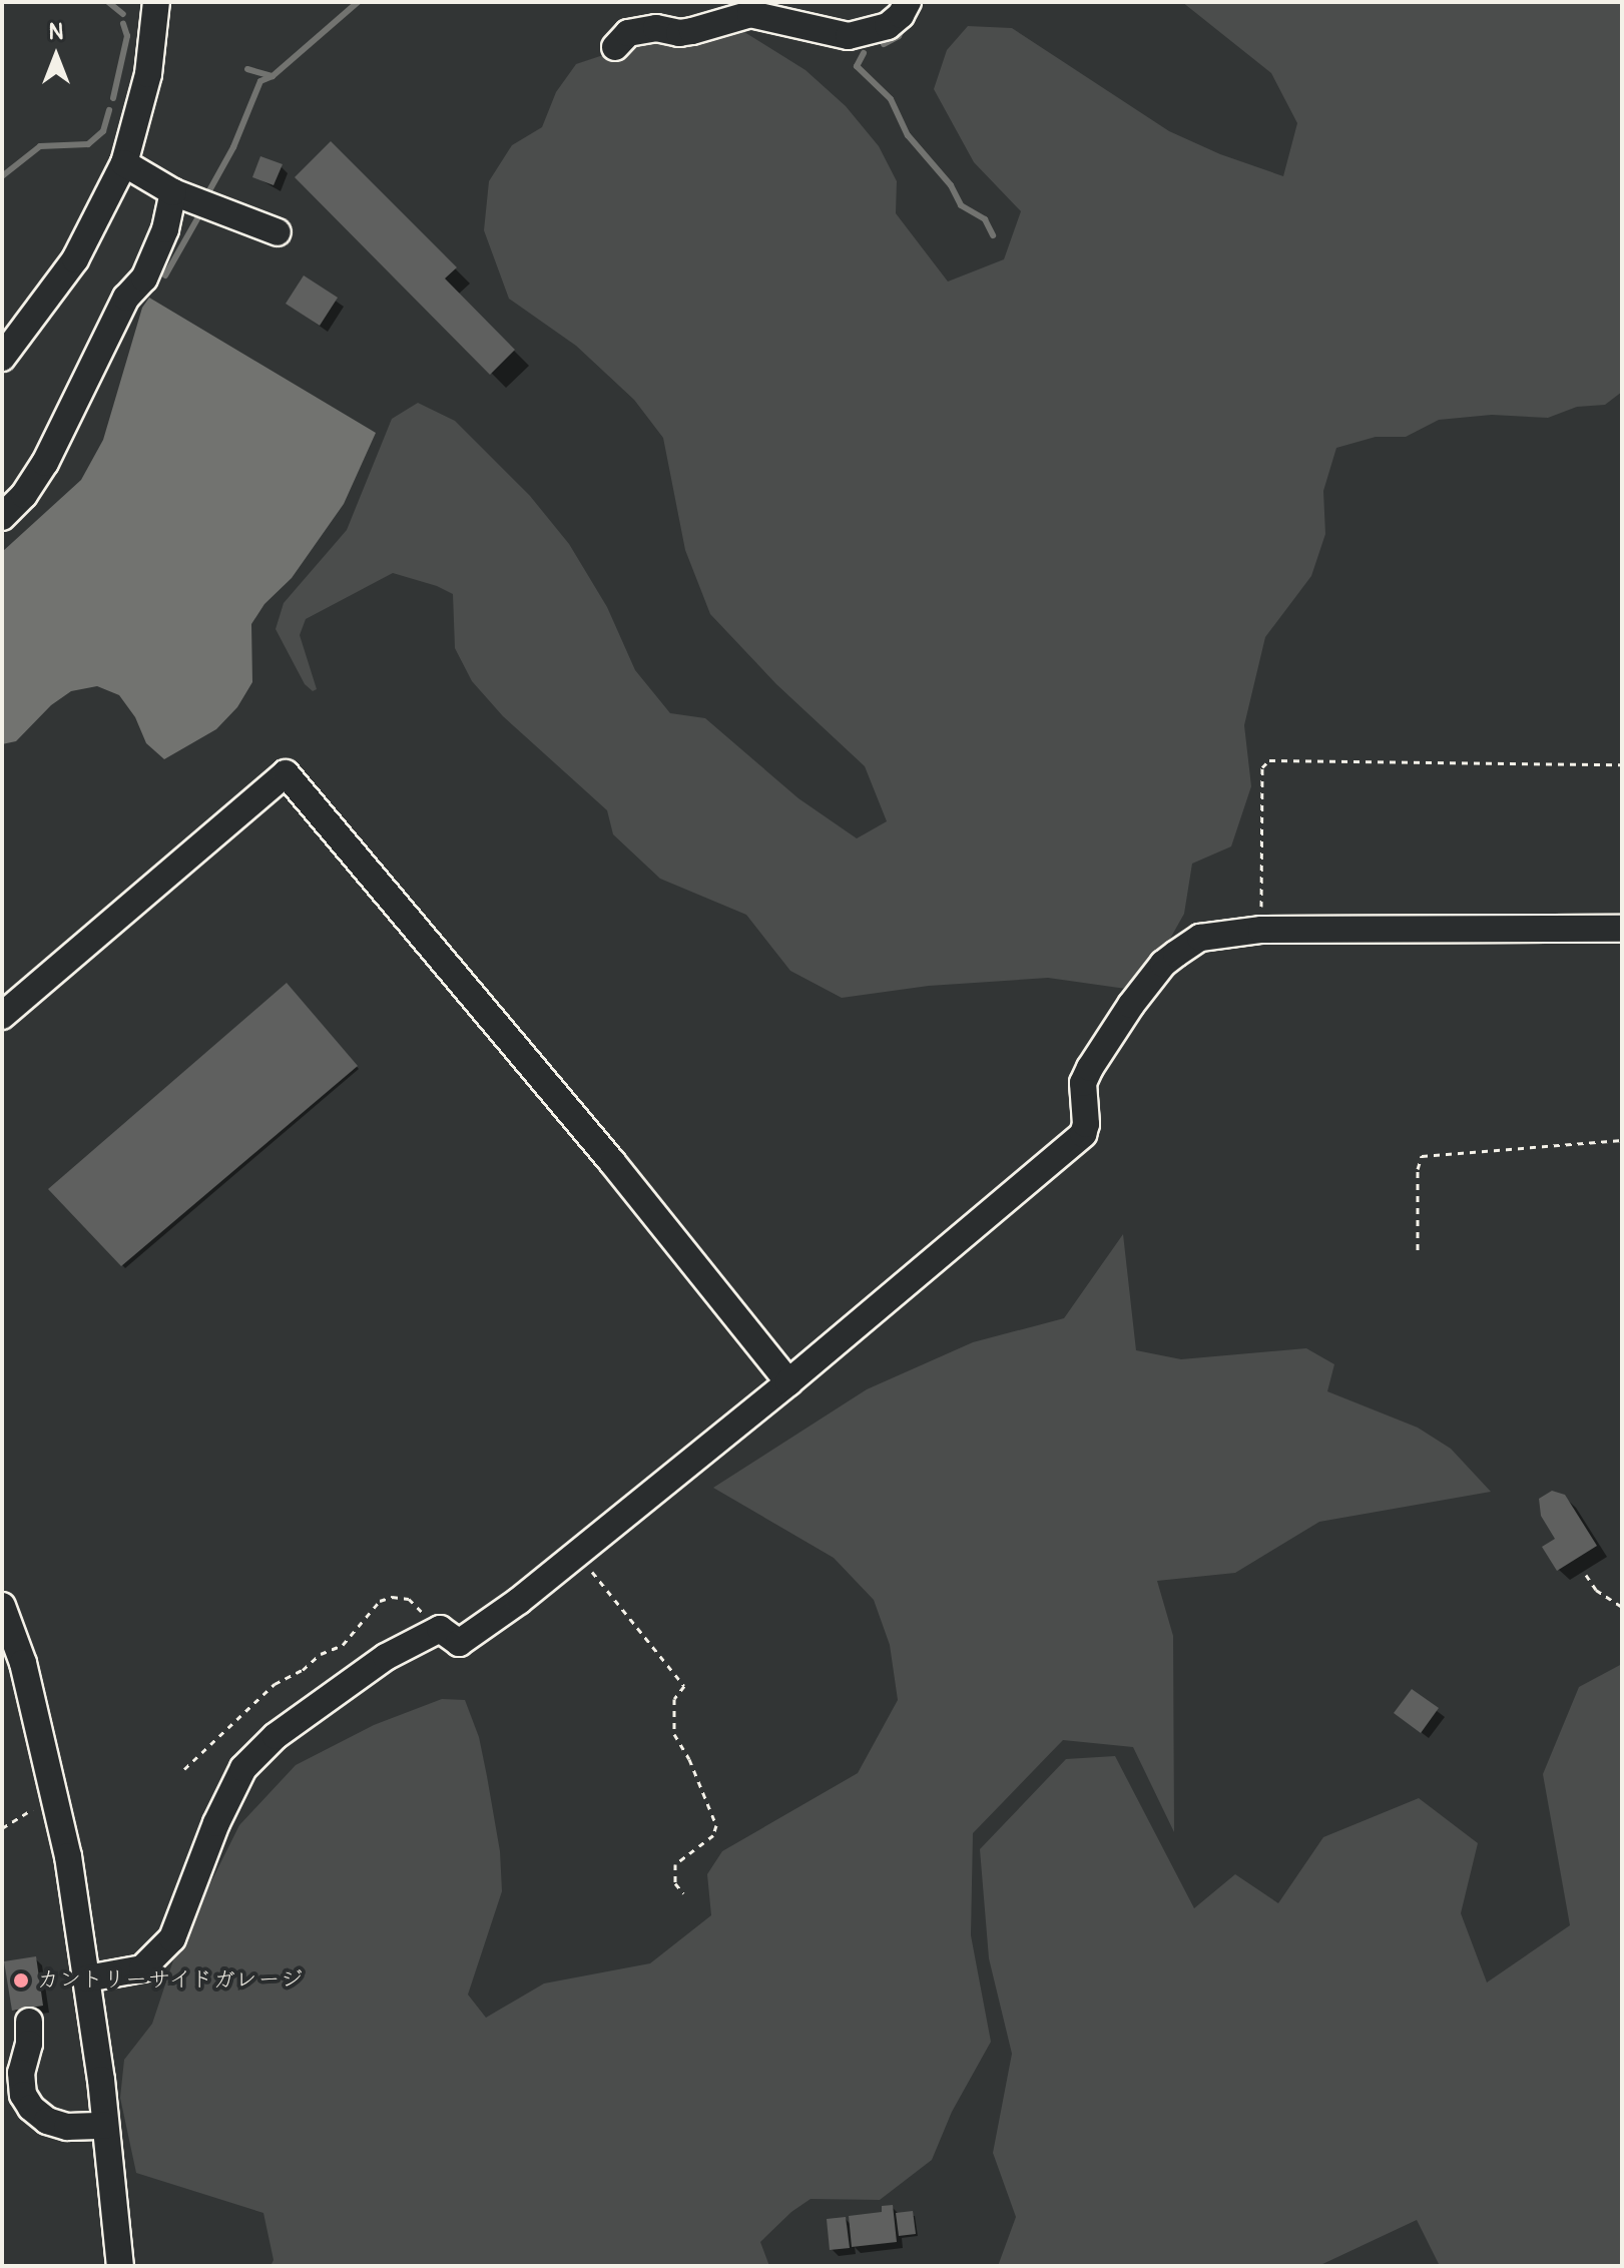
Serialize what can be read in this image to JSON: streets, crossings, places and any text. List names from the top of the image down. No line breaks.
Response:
{"places":["カントリーサイドガレージ"],"north":"top"}
